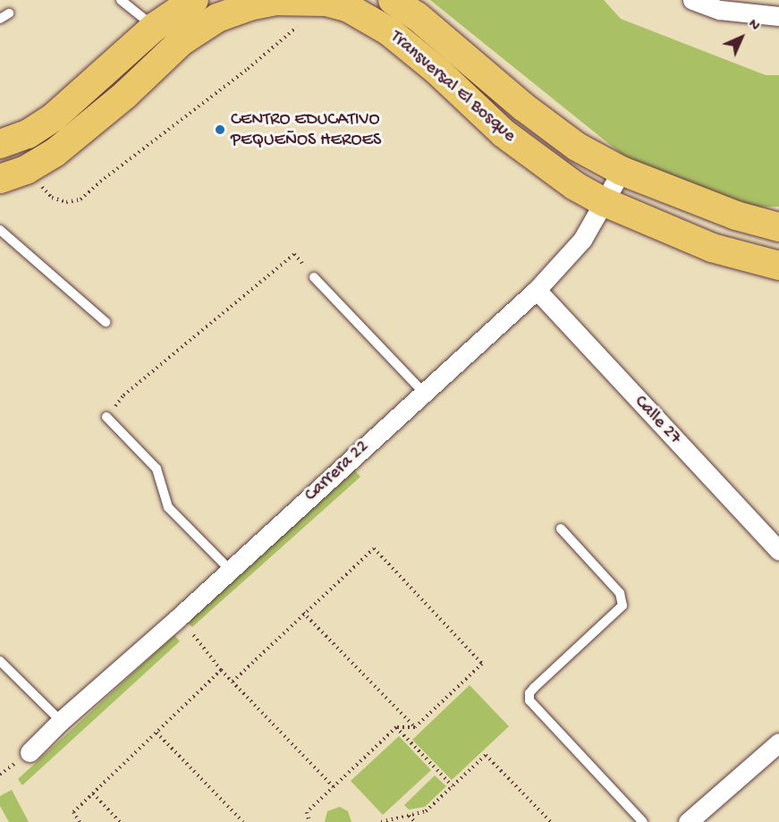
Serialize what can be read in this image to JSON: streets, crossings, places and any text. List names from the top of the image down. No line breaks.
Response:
{"streets":{"main road":["Transversal El Bosque"],"street":["Calle 27","Carrera 22"]},"crossings":[["Transversal El Bosque","Carrera 22"],["Calle 27","Carrera 22"]],"places":["CENTRO EDUCATIVO PEQUEÑOS HEROES"],"north":"top right"}
